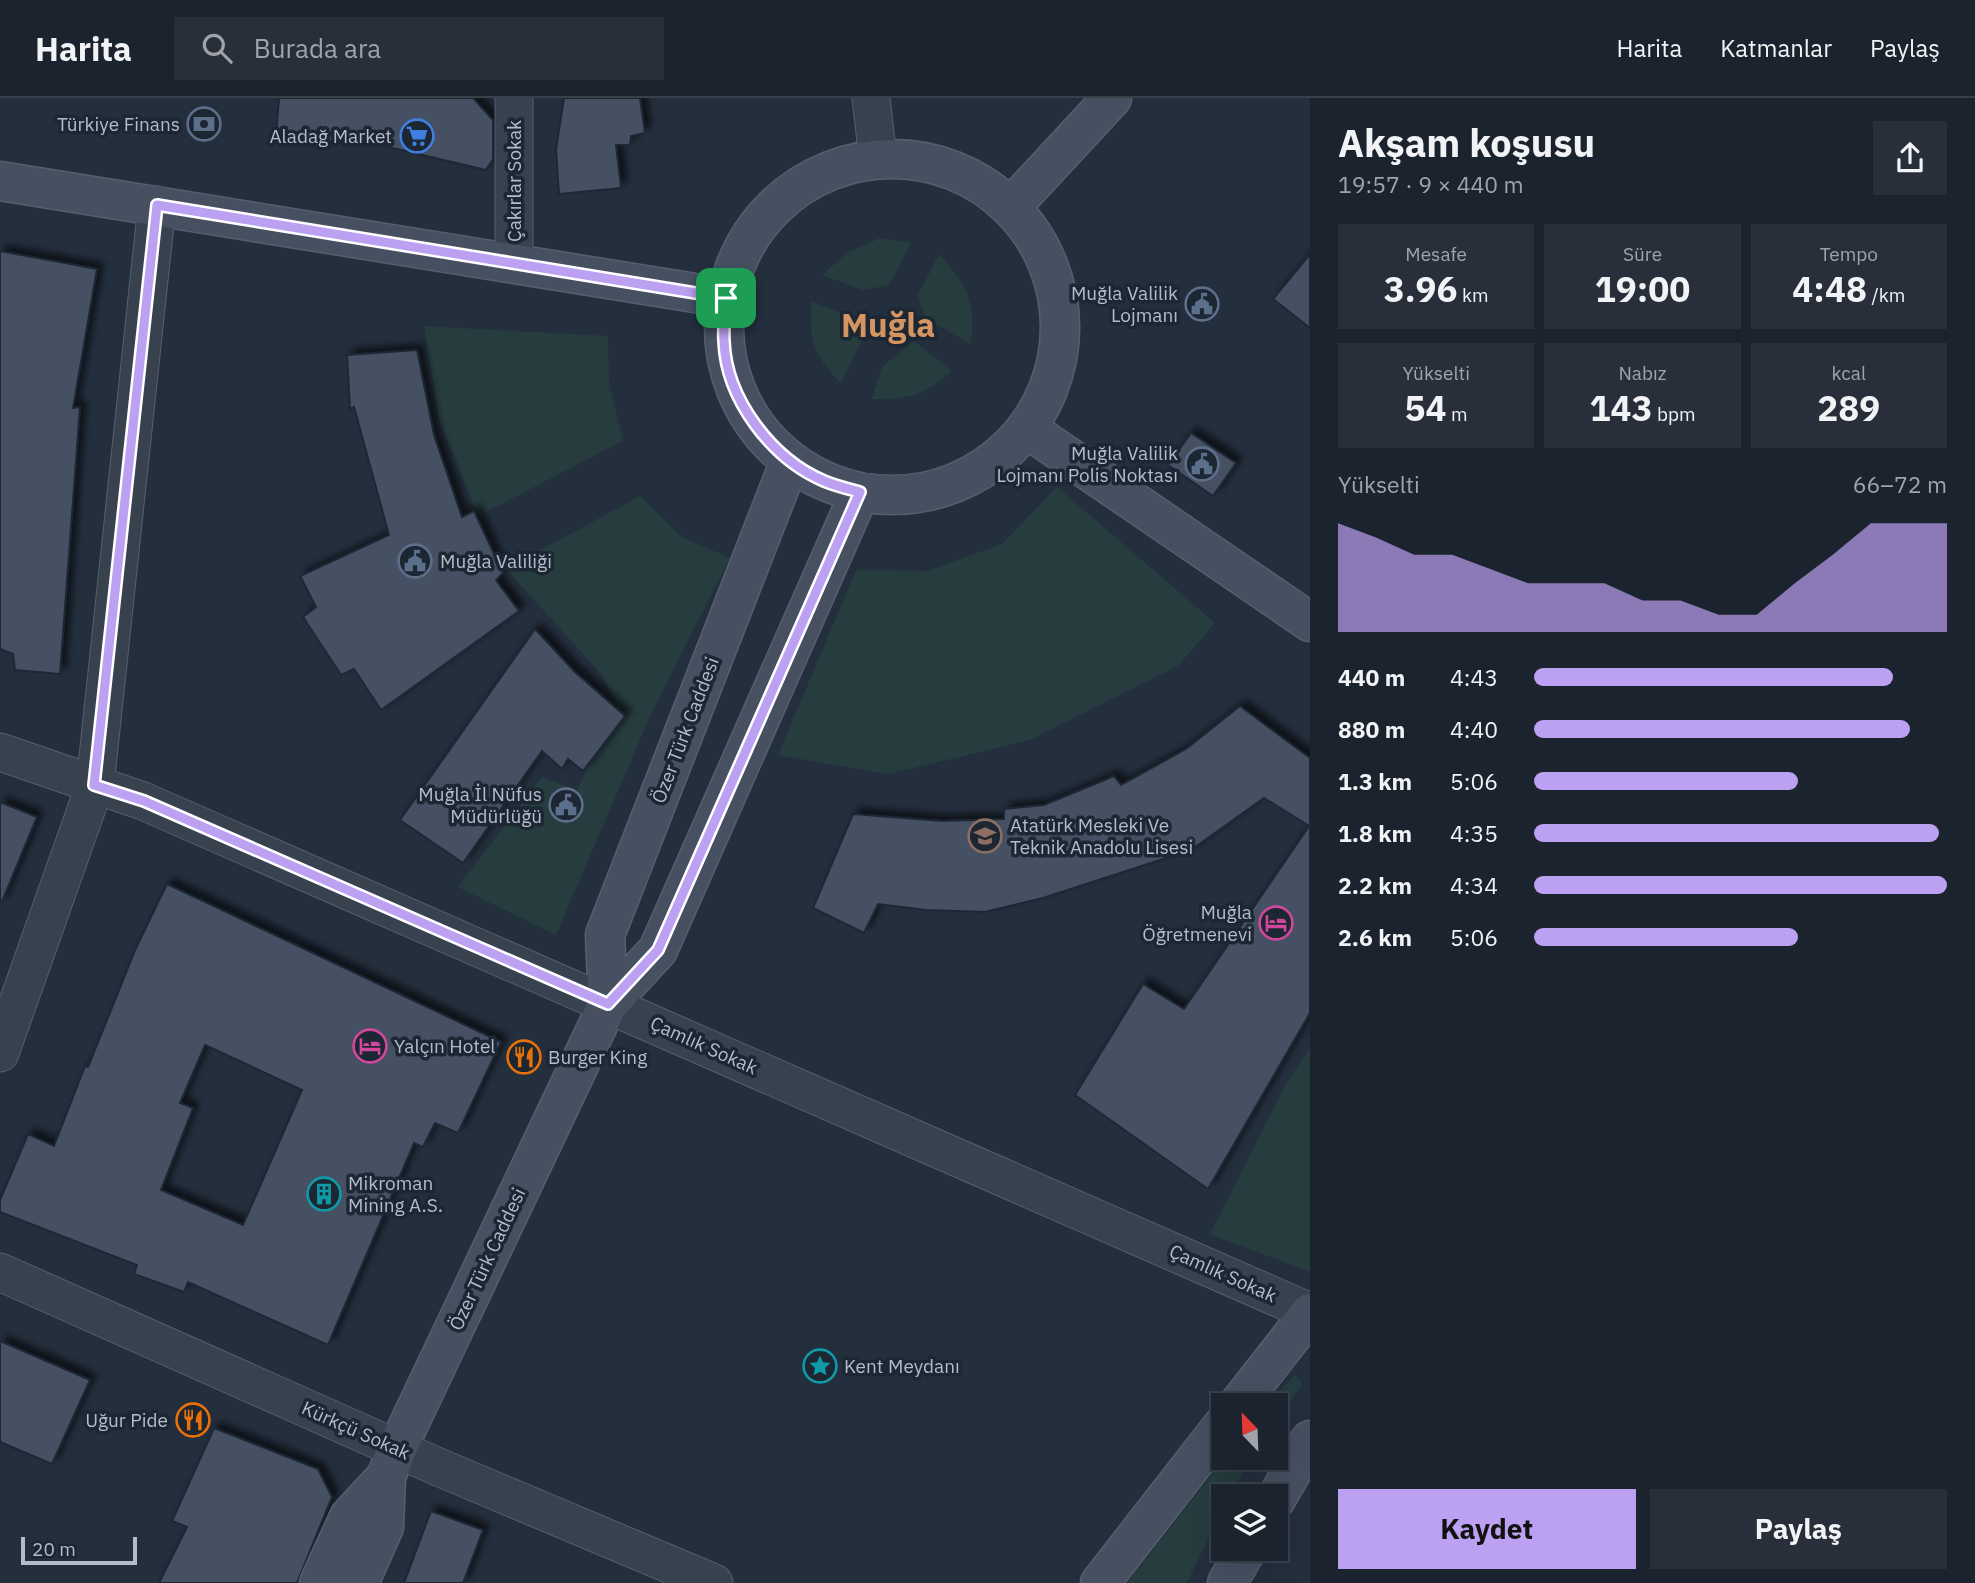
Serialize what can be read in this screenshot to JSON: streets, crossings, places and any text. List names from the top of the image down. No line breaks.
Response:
{"streets":{"main road":["Özer Türk Caddesi"],"street":["Çakırlar Sokak","Çamlık Sokak","Kürkçü Sokak"]},"crossings":[["Özer Türk Caddesi","Çamlık Sokak"],["Özer Türk Caddesi","Kürkçü Sokak"]],"districts":["Muğla"],"places":{"bank":["Türkiye Finans"],"supermarket":["Aladağ Market"],"public building":["Muğla Valilik Lojmanı","Muğla Valilik Lojmanı Polis Noktası","Muğla Valiliği","Muğla İl Nüfus Müdürlüğü"],"school or university":["Atatürk Mesleki Ve Teknik Anadolu Lisesi"],"hotel":["Muğla Öğretmenevi","Yalçın Hotel"],"restaurant":["Burger King","Uğur Pide"],"building":["Mikroman Mining A.S."],"place":["Kent Meydanı"]},"scale_bar":"20 m","north":"top left","page":{"header":"Harita","search":"Burada ara","nav":["Harita","Katmanlar","Paylaş"],"heading":["Akşam koşusu","19:57 · 9 × 440 m"],"stats":[["Mesafe","3.96 km"],["Süre","19:00"],["Tempo","4:48 /km"],["Yükselti","54 m"],["Nabız","143 bpm"],["kcal","289"]],"chart":["Yükselti","66–72 m"],"list":[{"name":"440 m","note":"4:43"},{"name":"880 m","note":"4:40"},{"name":"1.3 km","note":"5:06"},{"name":"1.8 km","note":"4:35"},{"name":"2.2 km","note":"4:34"},{"name":"2.6 km","note":"5:06"}],"buttons":["Kaydet","Paylaş"],"scale":"20 m"}}
